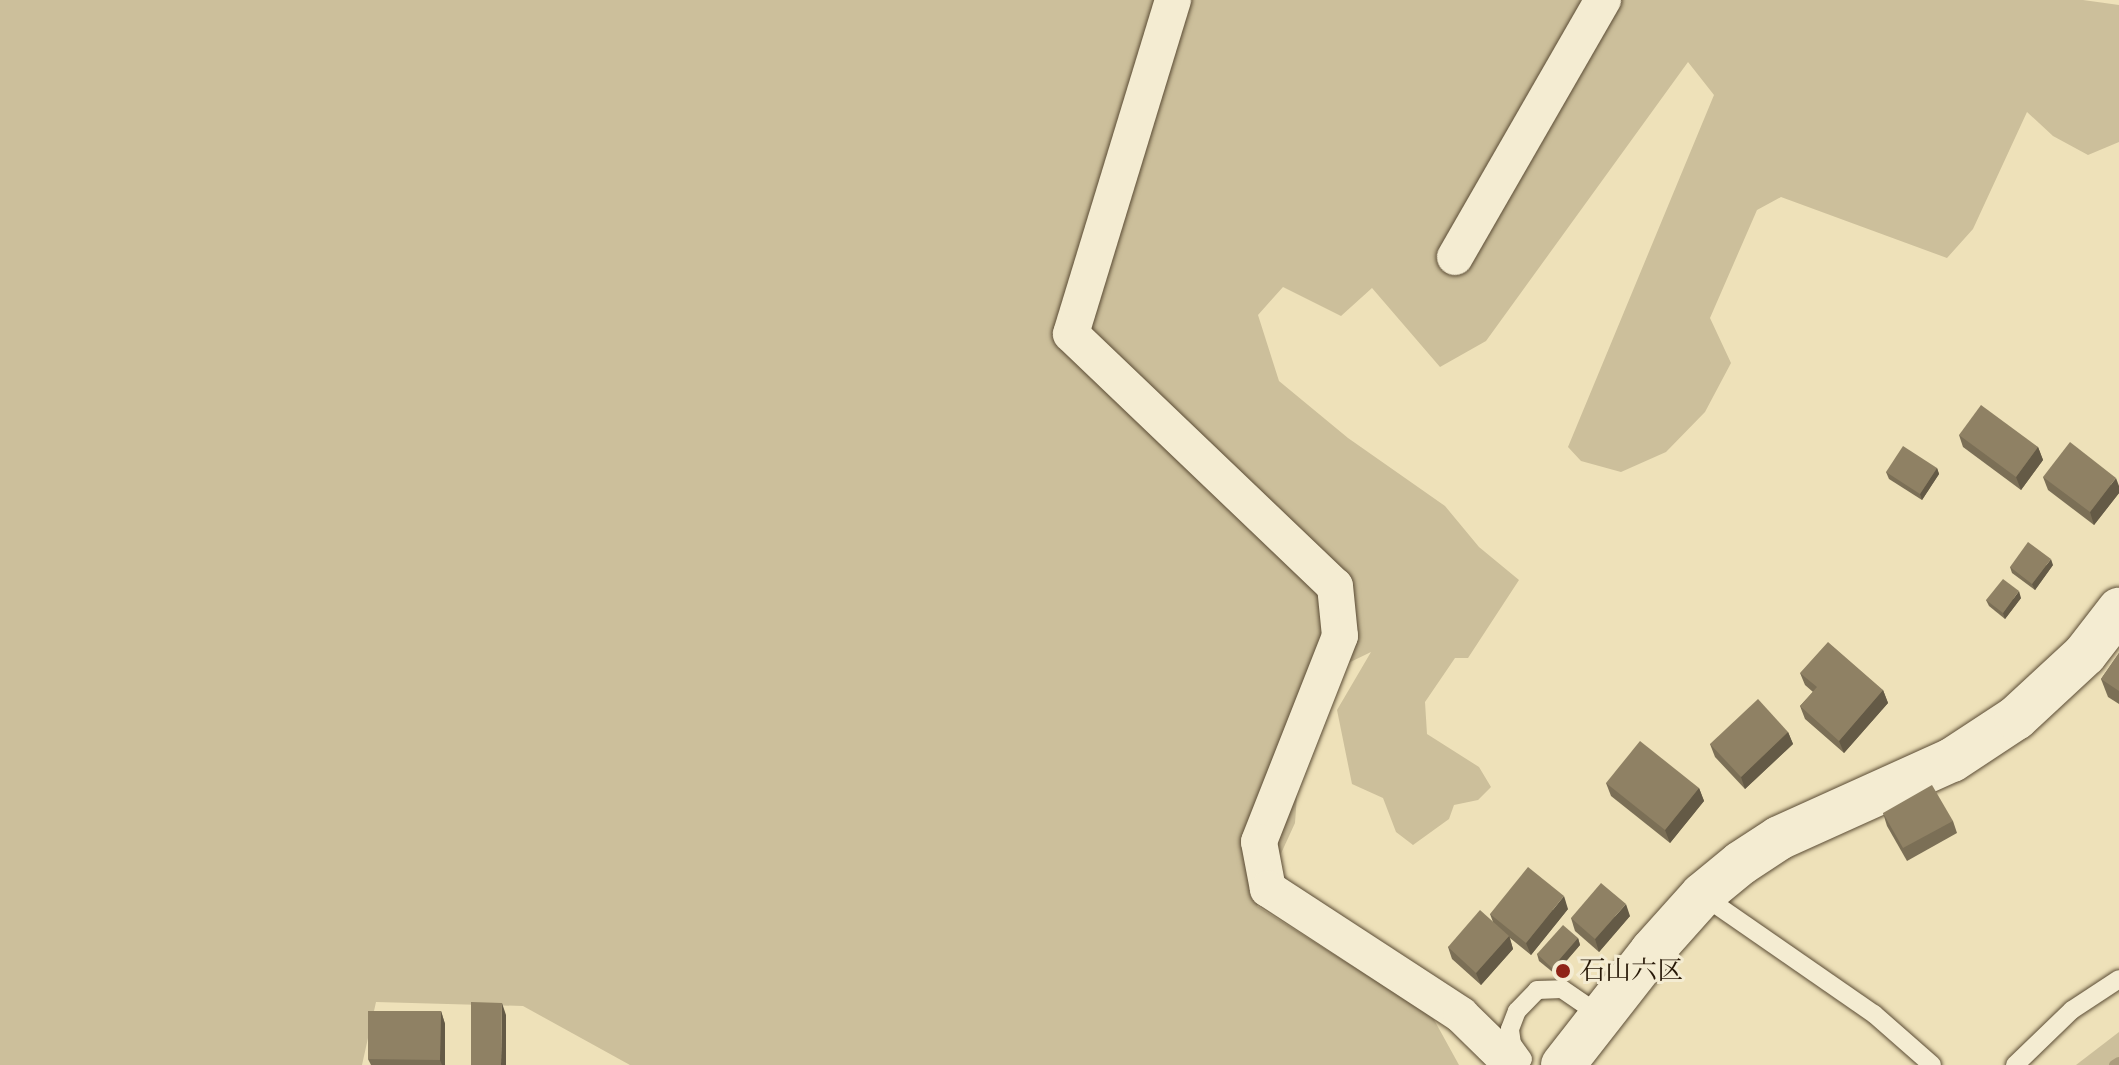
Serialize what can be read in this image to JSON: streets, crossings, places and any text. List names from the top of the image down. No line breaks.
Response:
{"places":["石山六区"]}
